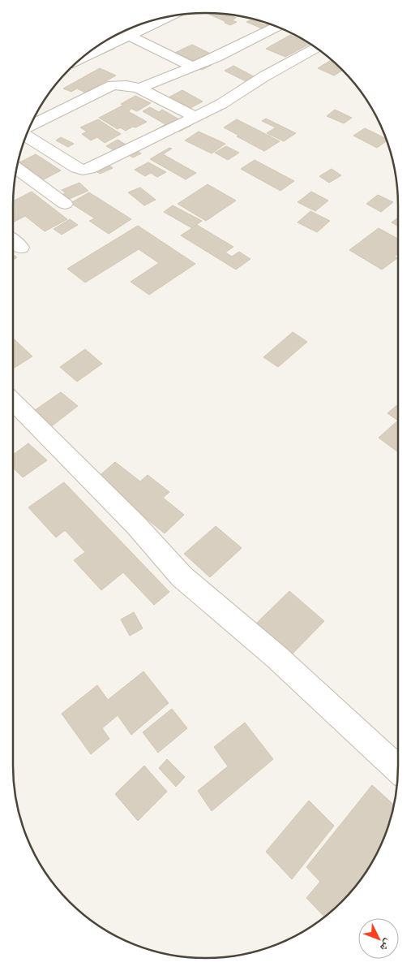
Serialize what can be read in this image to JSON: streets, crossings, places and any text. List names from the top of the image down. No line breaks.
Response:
{"north":"bottom right"}
